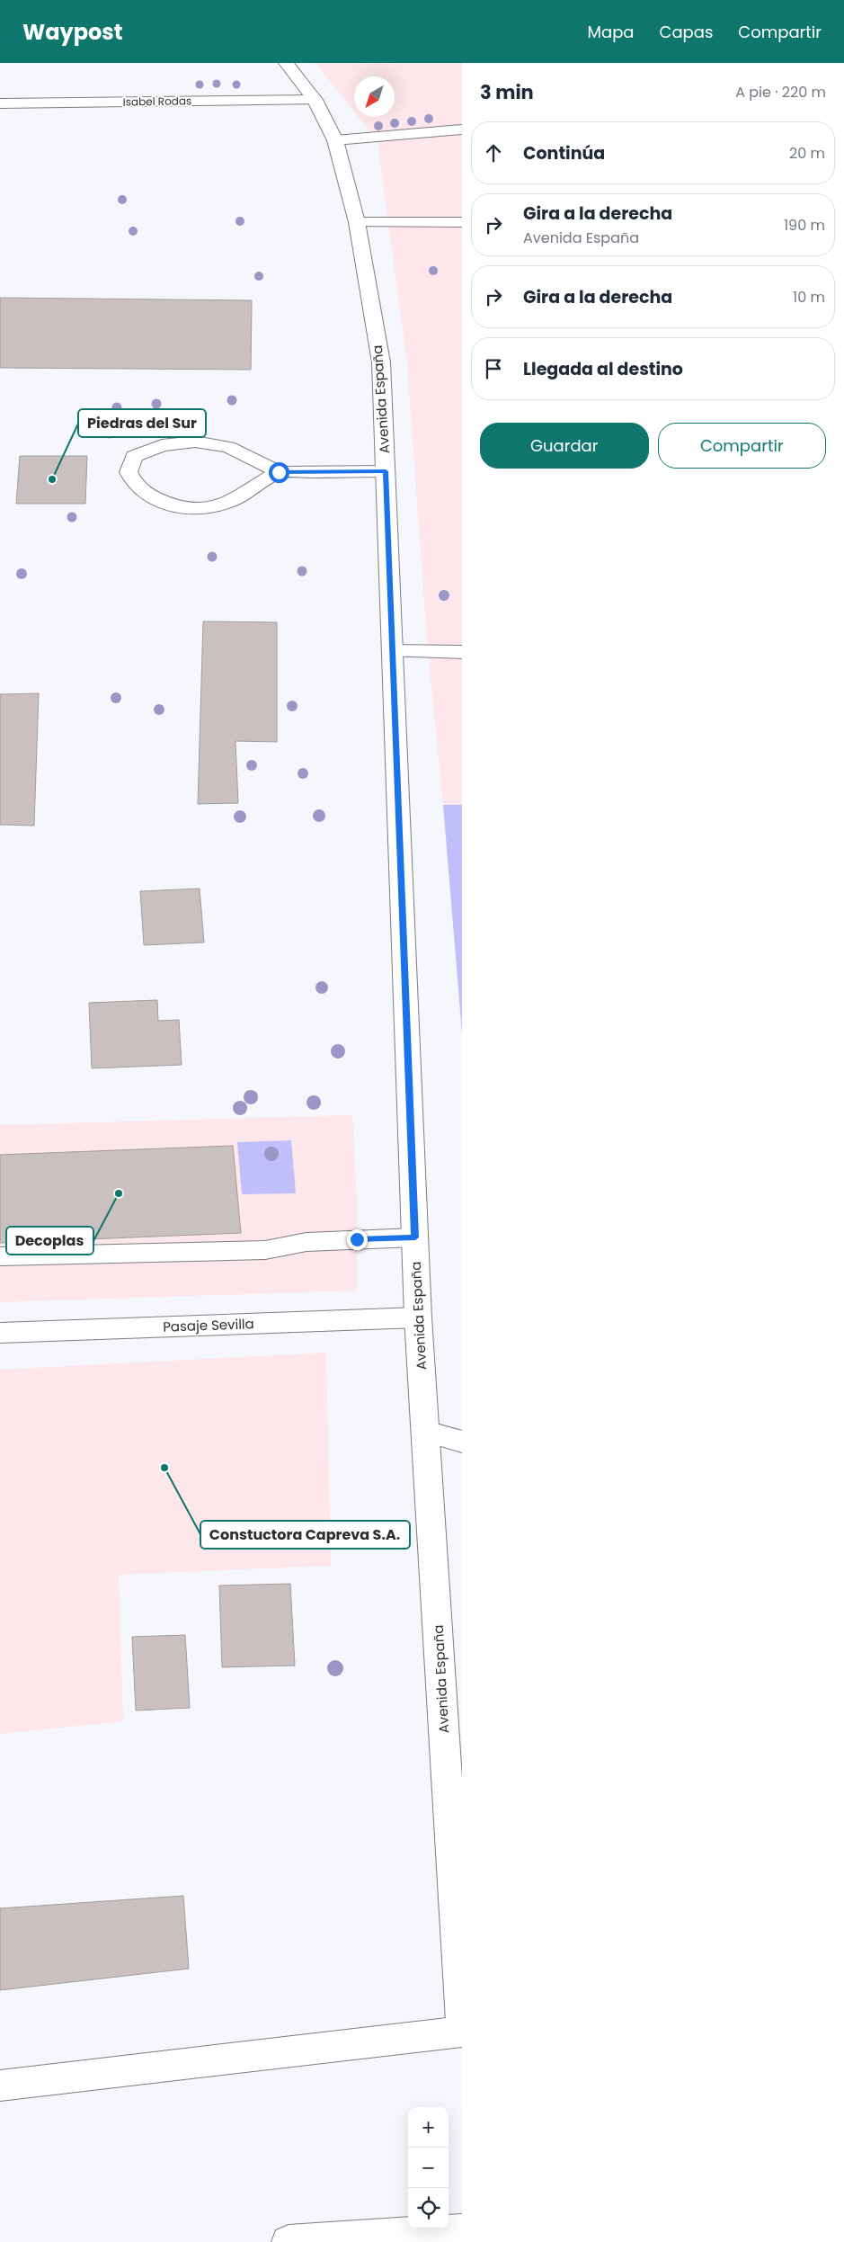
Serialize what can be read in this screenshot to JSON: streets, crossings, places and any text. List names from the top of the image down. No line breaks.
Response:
{"streets":{"main road":["Isabel Rodas","Avenida España","Pasaje Sevilla"]},"crossings":[["Isabel Rodas","Avenida España"],["Avenida España","Pasaje Sevilla"]],"places":["Piedras del Sur","Decoplas","Constuctora Capreva S.A."],"north":"bottom left","page":{"header":"Waypost","nav":["Mapa","Capas","Compartir"],"heading":["3 min","A pie · 220 m"],"list":[["Continúa","20 m"],["Gira a la derecha","Avenida España","190 m"],["Gira a la derecha","10 m"],"Llegada al destino"],"buttons":["Guardar","Compartir"],"map_buttons":["+","−"]}}
